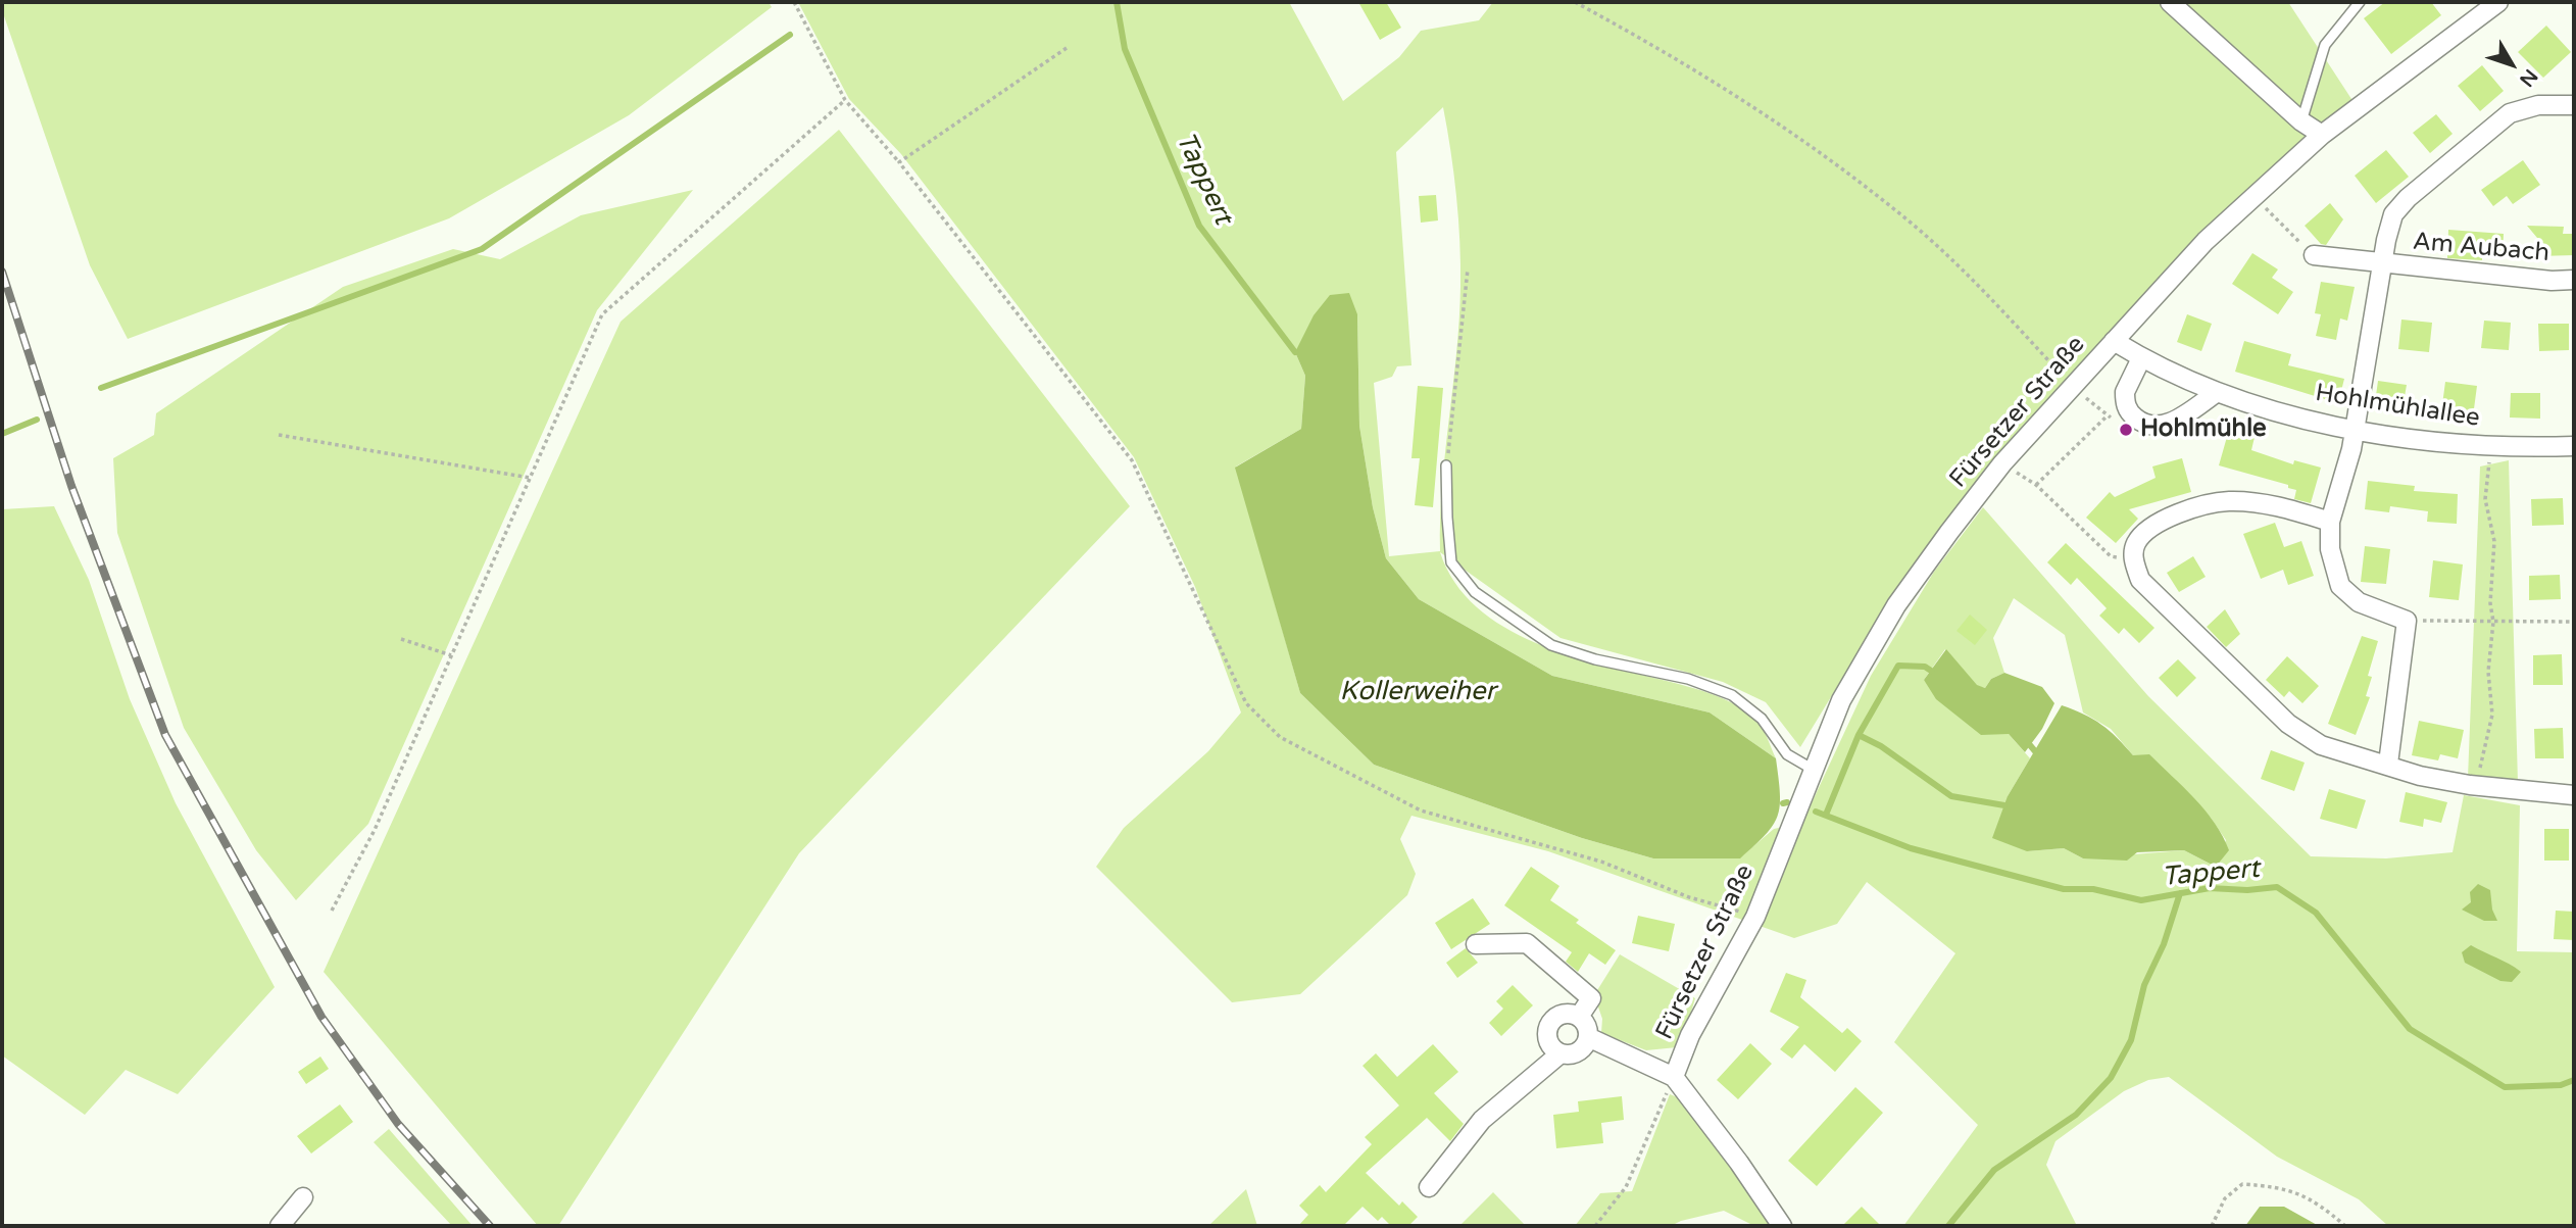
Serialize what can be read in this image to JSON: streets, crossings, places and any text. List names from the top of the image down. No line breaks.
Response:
{"streets":{"street":["Am Aubach","Hohlmühlallee","Fürsetzer Straße"]},"crossings":[["Am Aubach","Hohlmühlallee"],["Hohlmühlallee","Fürsetzer Straße"]],"water":["Tappert","Kollerweiher"],"places":["Hohlmühle"],"north":"bottom right"}
